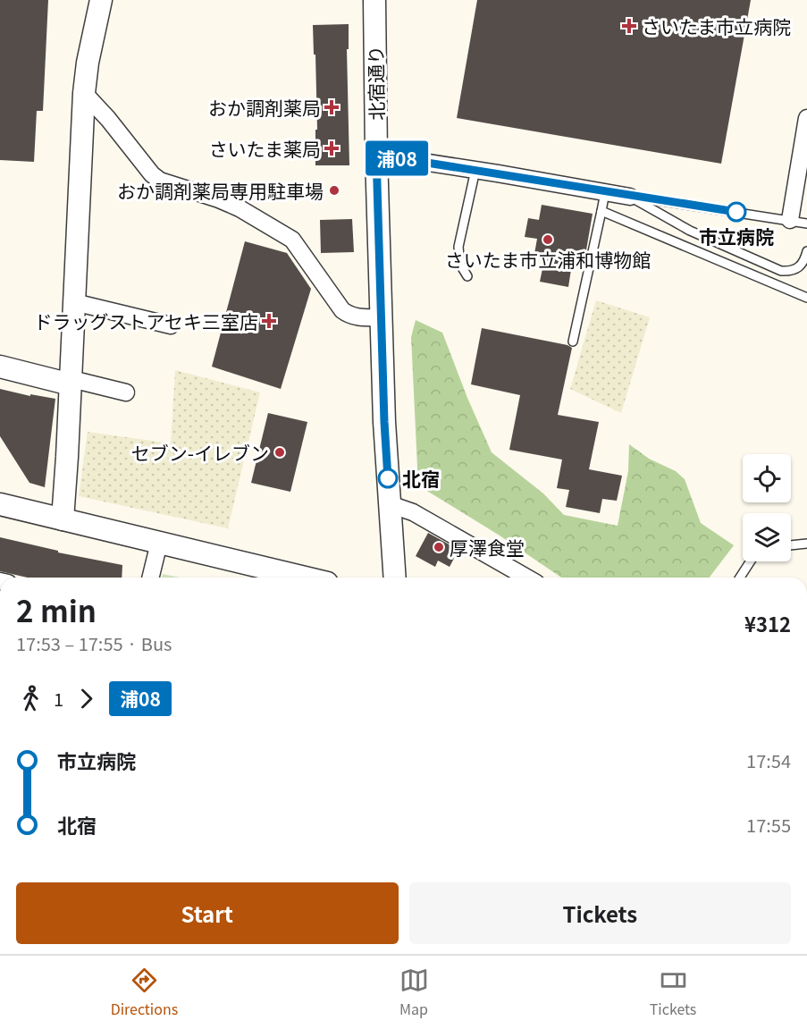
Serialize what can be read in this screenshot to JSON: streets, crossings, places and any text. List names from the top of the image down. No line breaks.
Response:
{"streets":{"street":["北宿通り"]},"places":{"health":["さいたま市立病院","おか調剤薬局","さいたま薬局","ドラッグストアセキ三室店"],"other":["おか調剤薬局専用駐車場","市立病院","さいたま市立浦和博物館","セブン-イレブン","北宿","厚澤食堂"]},"lines":["bus line 浦08"],"page":{"on_map":"浦08","heading":["2 min","17:53 – 17:55 · Bus","¥312"],"legs":["1","浦08"],"list":[{"name":"市立病院","value":"17:54"},{"name":"北宿","value":"17:55"}],"buttons":["Start","Tickets"],"tabs":["Directions","Map","Tickets"]}}
